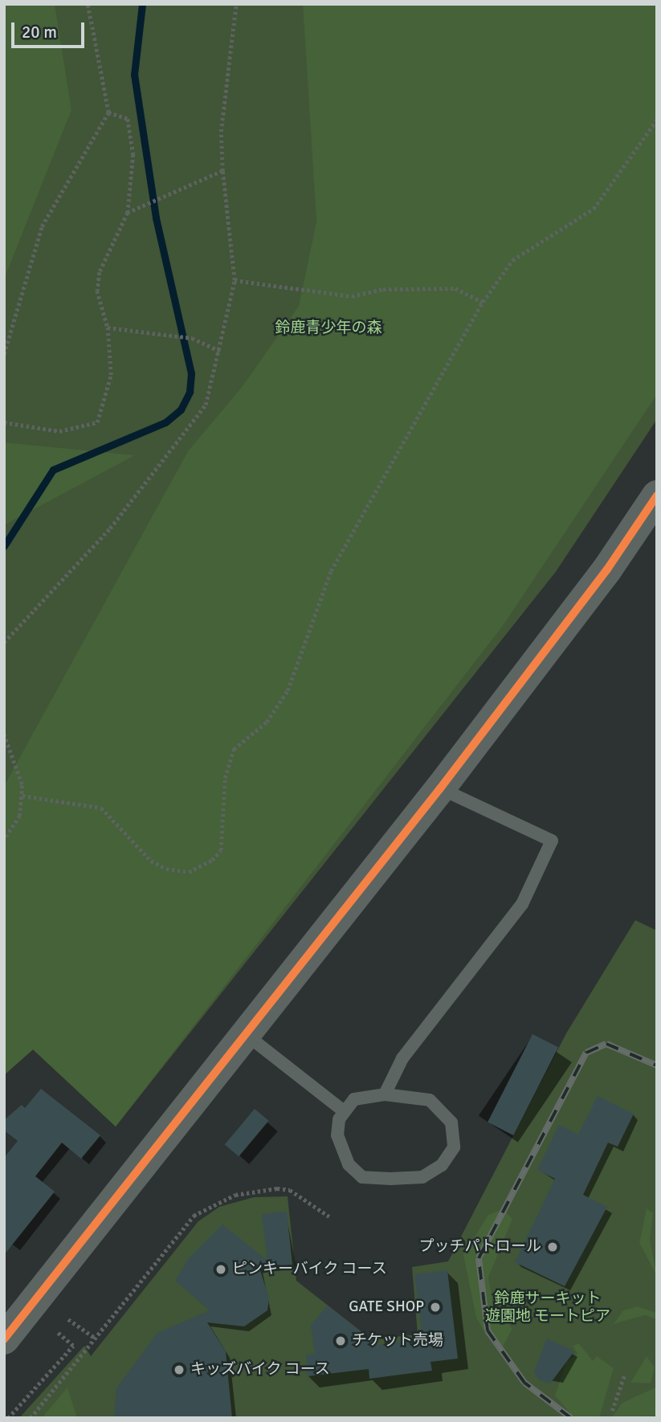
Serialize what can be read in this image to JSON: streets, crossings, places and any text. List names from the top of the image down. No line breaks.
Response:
{"parks":["鈴鹿青少年の森","鈴鹿サーキット 遊園地 モートピア"],"places":["プッチパトロール","ピンキーバイク コース","GATE SHOP","チケット売場","キッズバイク コース"],"scale_bar":"20 m"}
